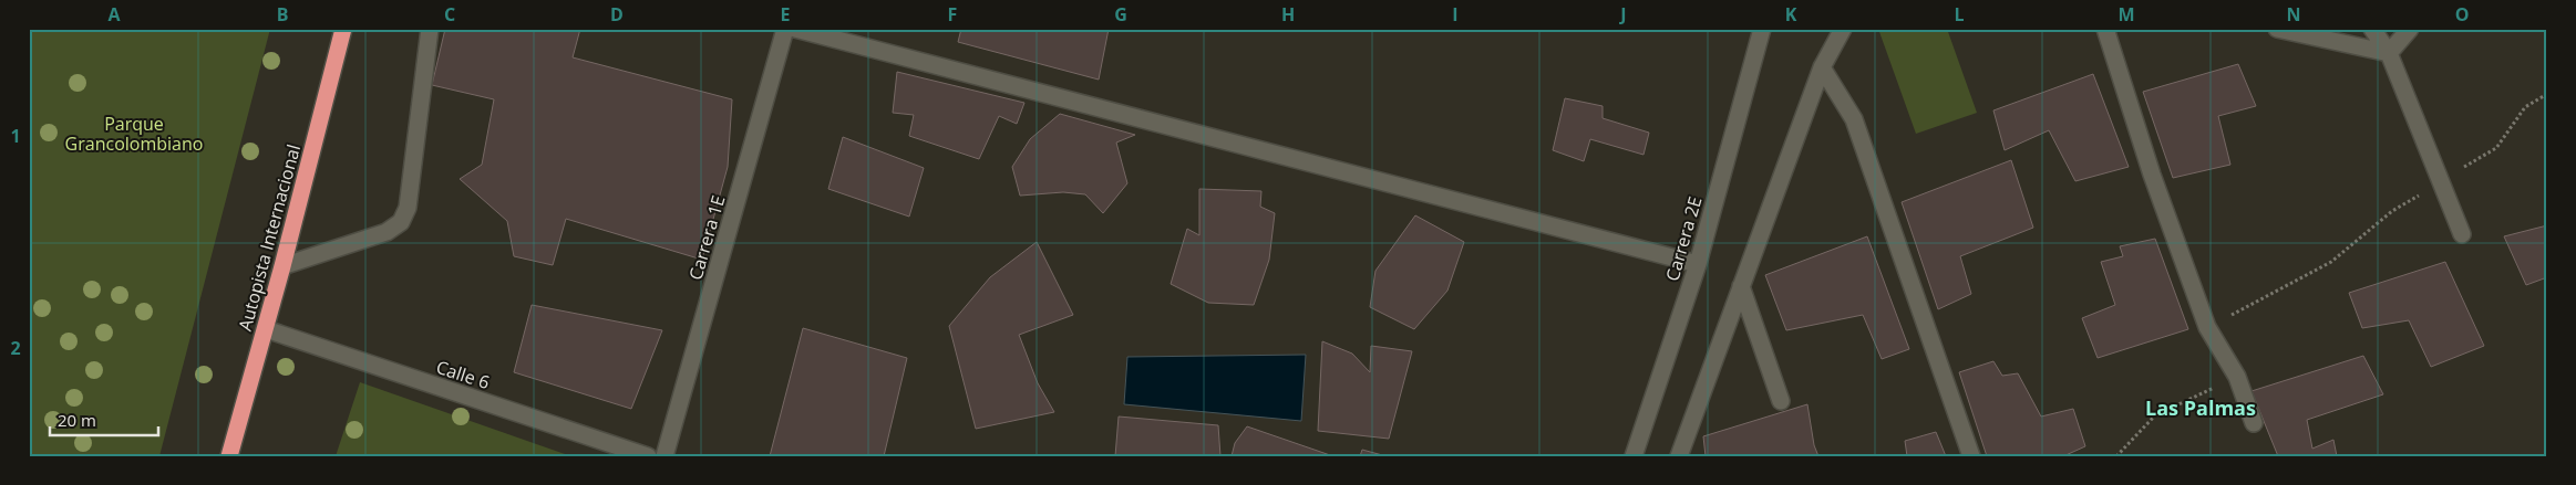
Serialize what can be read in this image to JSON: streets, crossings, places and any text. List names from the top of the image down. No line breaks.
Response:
{"streets":{"highway":["Autopista Internacional"],"street":["Carrera 1E","Carrera 2E","Calle 6"]},"crossings":[["Autopista Internacional","Calle 6"]],"districts":["Las Palmas"],"parks":["Parque Grancolombiano"],"scale_bar":"20 m","grid":{"columns":["A","B","C","D","E","F","G","H","I","J","K","L","M","N","O"],"rows":["1","2"]}}
